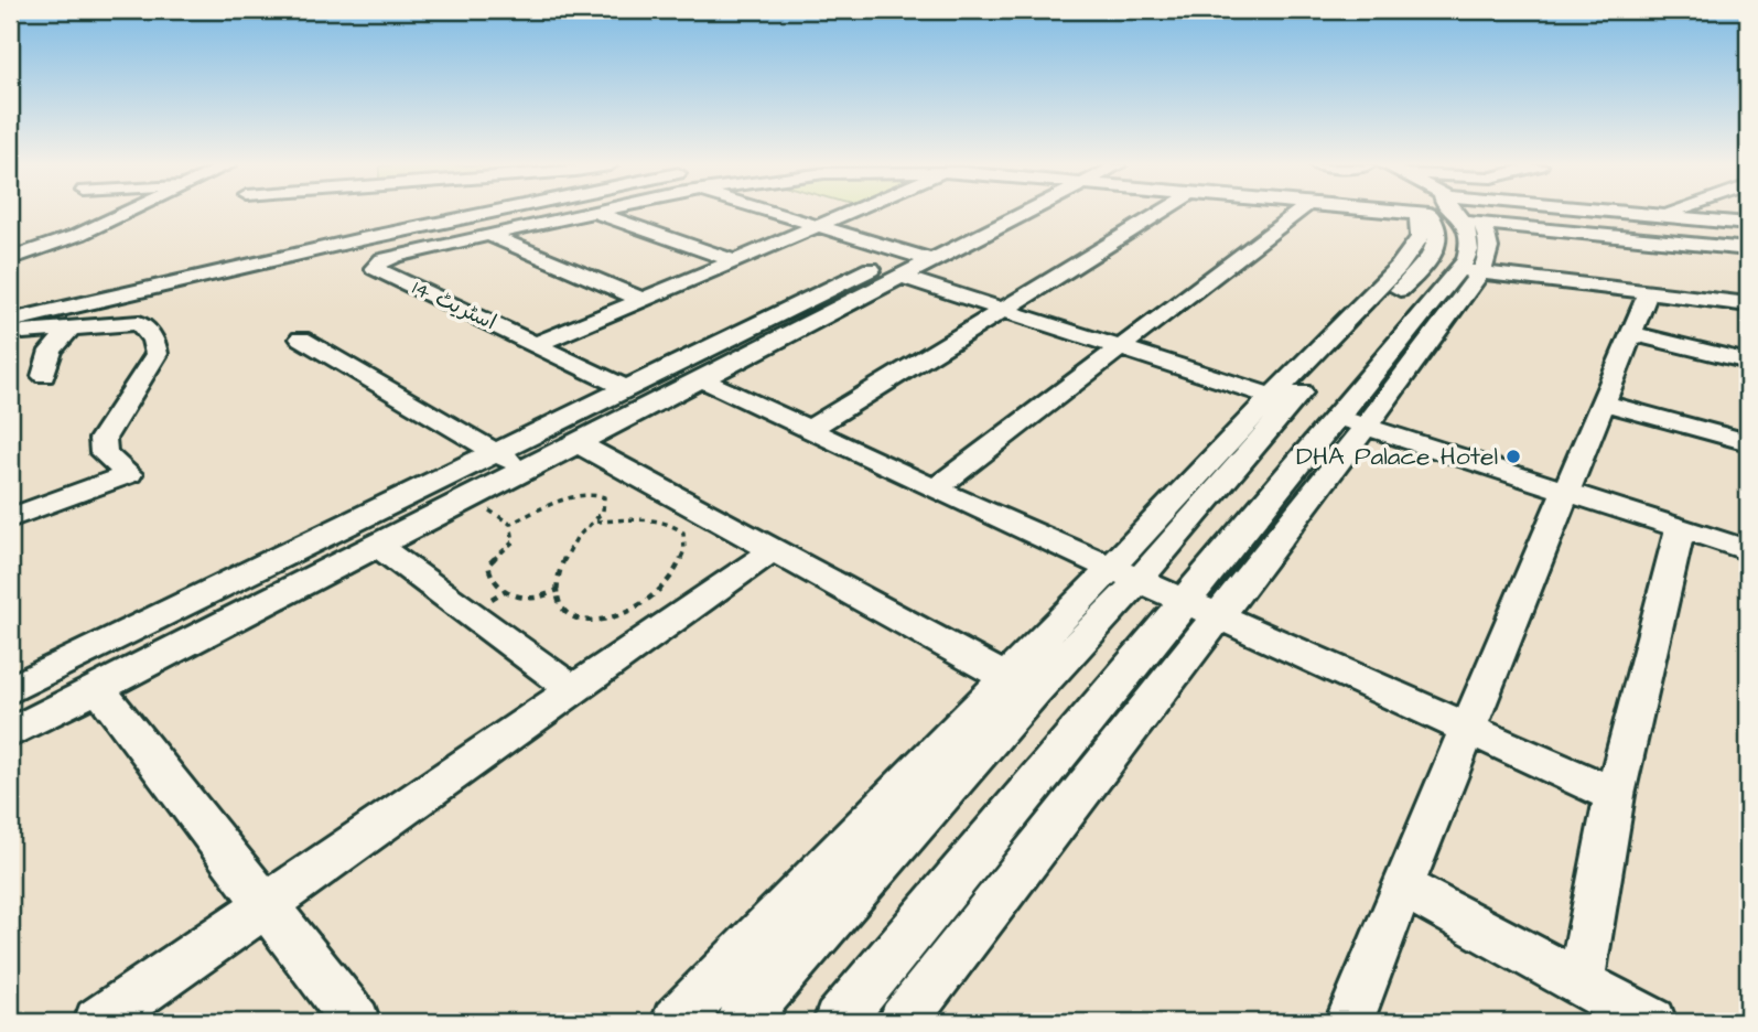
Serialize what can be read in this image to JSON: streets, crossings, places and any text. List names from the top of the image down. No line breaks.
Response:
{"streets":{"street":["اسٹریٹ 14"]},"places":["DHA Palace Hotel"]}
